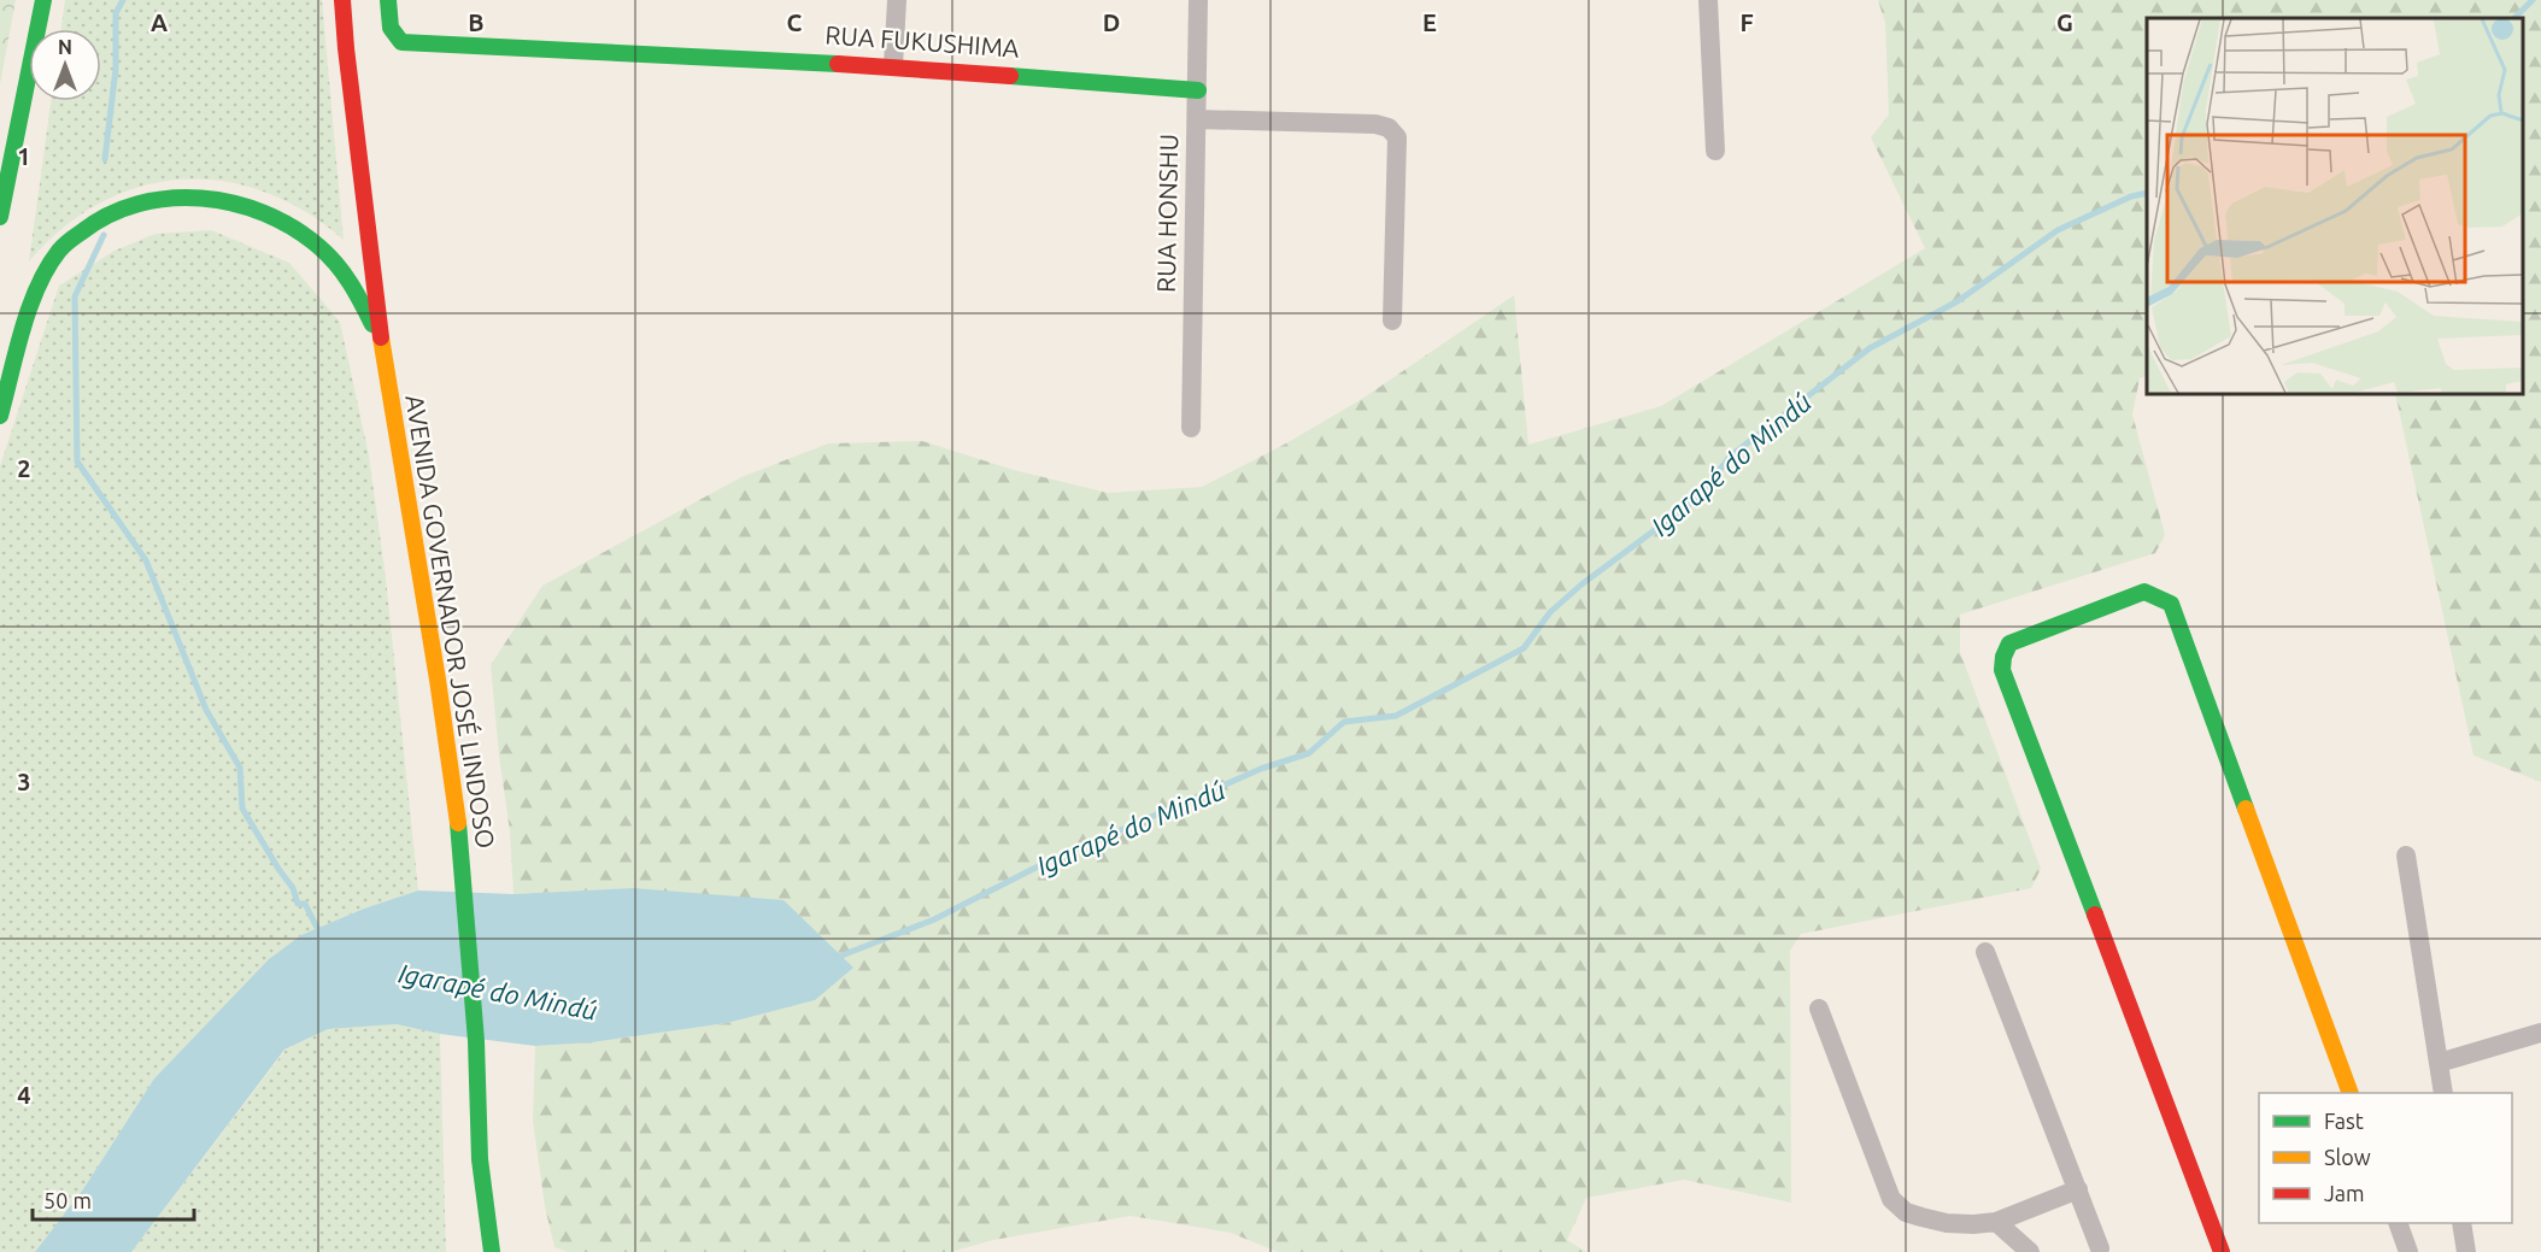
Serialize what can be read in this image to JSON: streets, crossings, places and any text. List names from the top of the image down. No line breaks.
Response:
{"streets":{"street":["RUA FUKUSHIMA","RUA HONSHU","AVENIDA GOVERNADOR JOSÉ LINDOSO"]},"crossings":[["RUA FUKUSHIMA","RUA HONSHU"]],"water":["Igarapé do Mindú"],"legend":["Fast","Slow","Jam"],"scale_bar":"50 m","north":"top","grid":{"columns":["A","B","C","D","E","F","G"],"rows":["1","2","3","4"]}}
